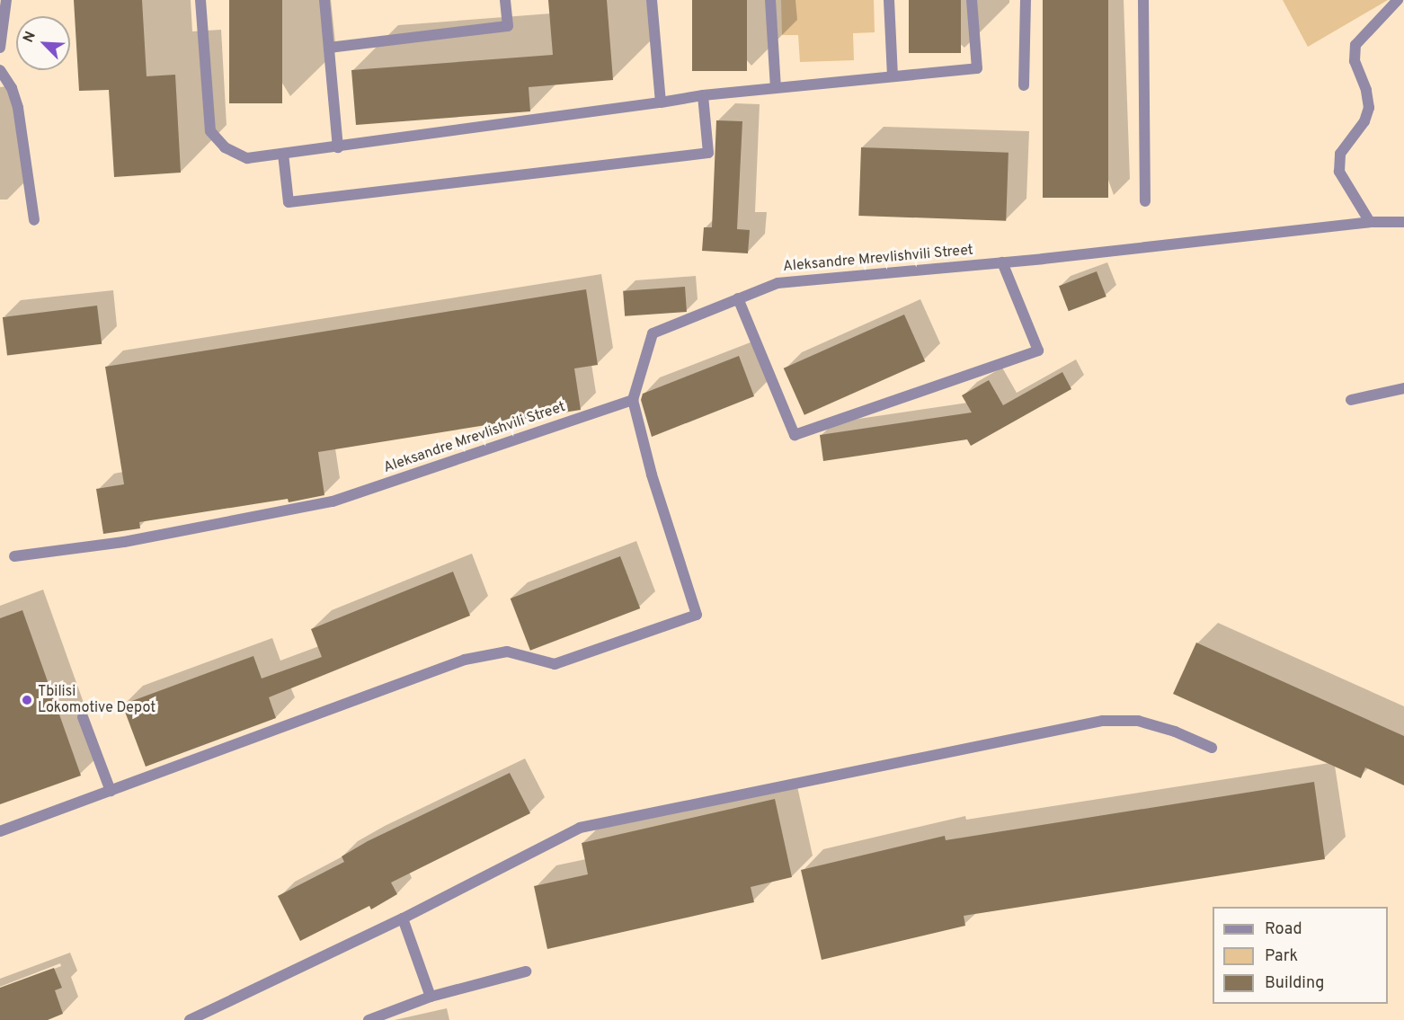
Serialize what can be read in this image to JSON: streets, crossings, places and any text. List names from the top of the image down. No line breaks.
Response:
{"streets":{"street":["Aleksandre Mrevlishvili Street"]},"places":["Tbilisi Lokomotive Depot"],"legend":["Road","Park","Building"],"north":"top left"}
